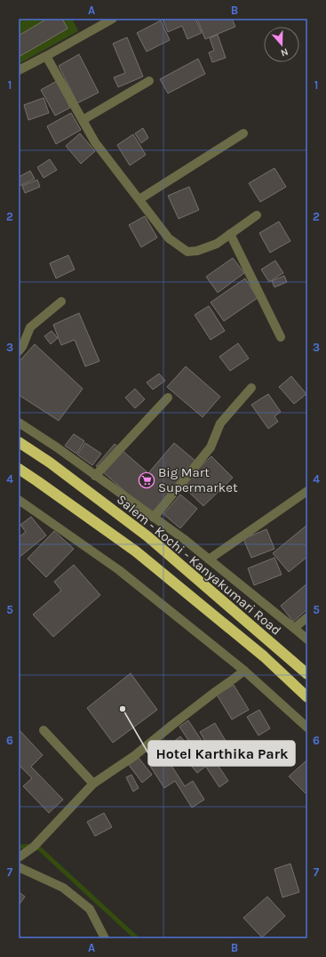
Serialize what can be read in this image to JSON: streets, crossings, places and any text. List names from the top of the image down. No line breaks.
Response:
{"streets":{"highway":["Salem - Kochi - Kanyakumari Road"]},"places":{"supermarket":["Big Mart Supermarket"],"other":["Hotel Karthika Park"]},"north":"bottom","grid":{"columns":["A","B"],"rows":["1","2","3","4","5","6","7"]}}
